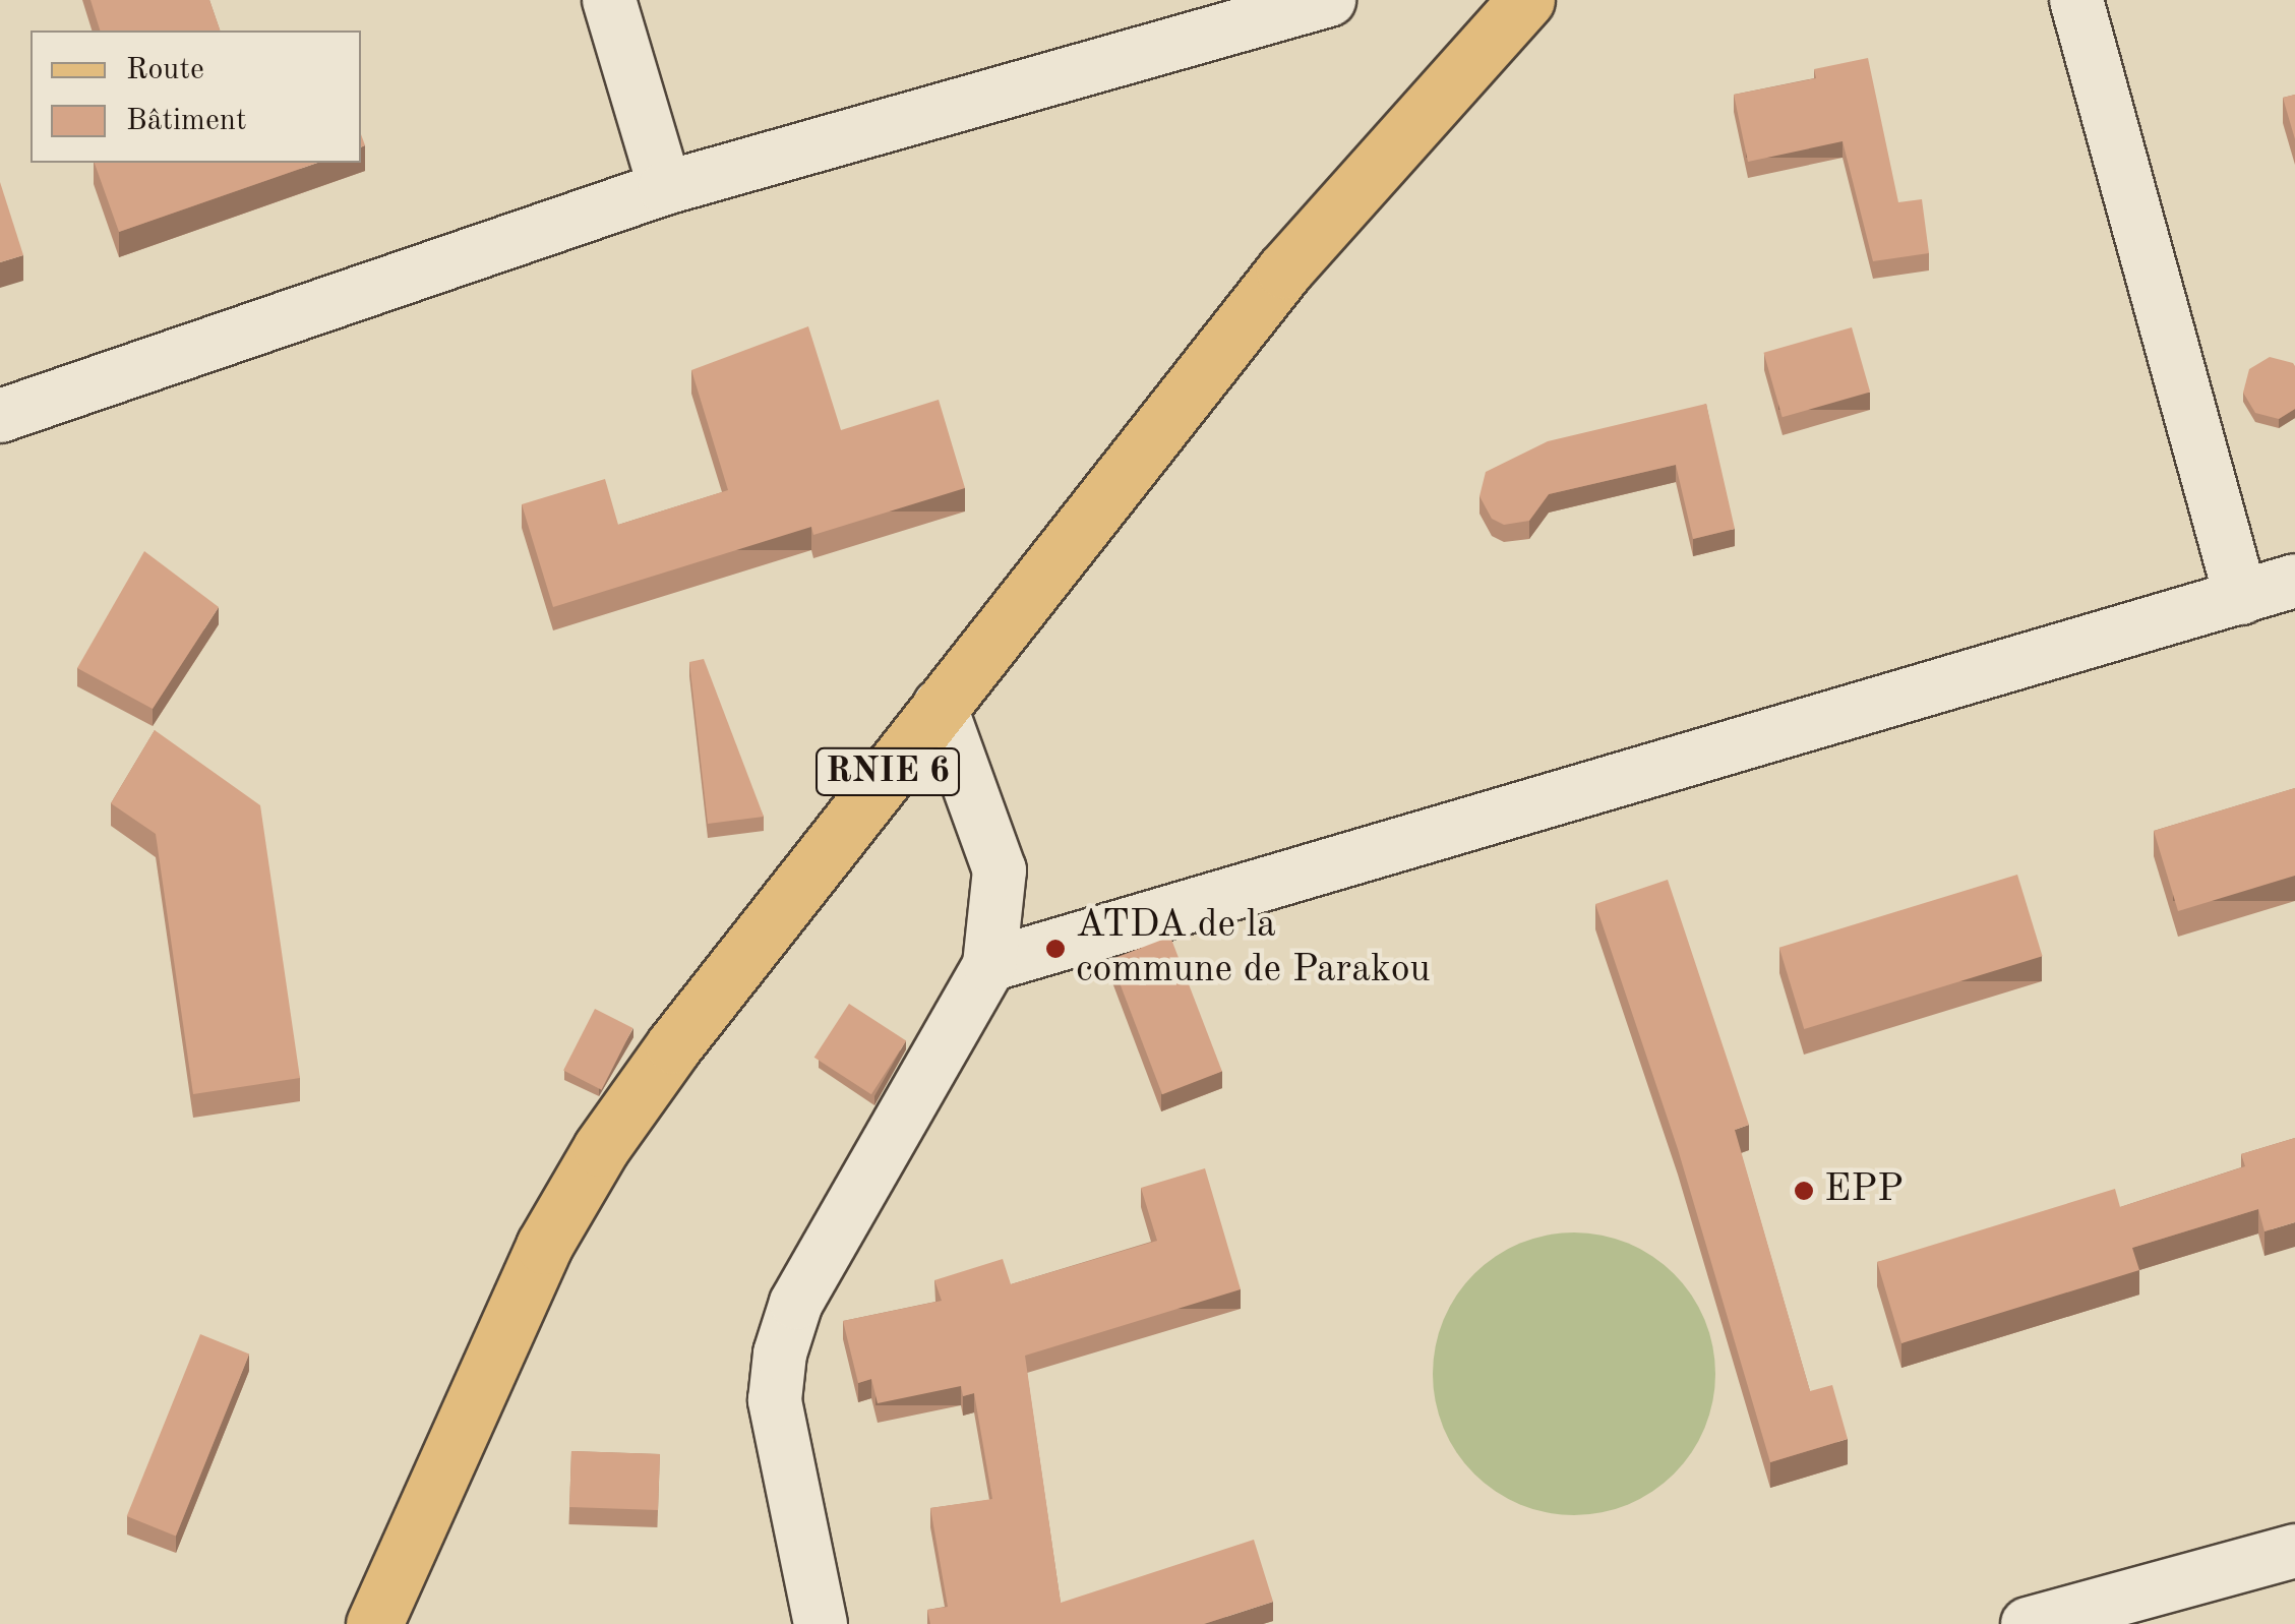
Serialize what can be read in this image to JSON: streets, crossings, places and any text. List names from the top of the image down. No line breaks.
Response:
{"streets":{"main road":["RNIE 6"]},"places":["ATDA de la commune de Parakou","EPP"],"legend":["Route","Bâtiment"]}
